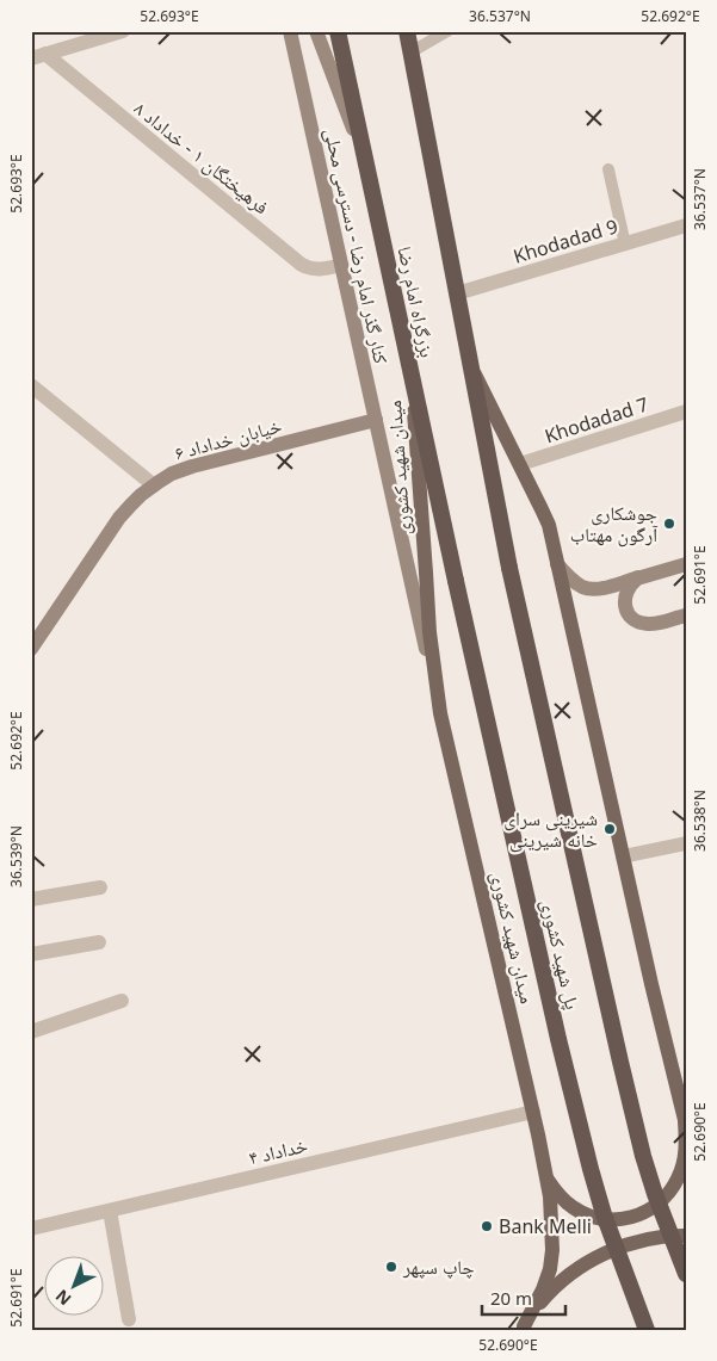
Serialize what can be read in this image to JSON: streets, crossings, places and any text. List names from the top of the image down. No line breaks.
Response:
{"streets":{"highway":["بزرگراه امام رضا","پل شهید کشوری"],"main road":["کنار گذر امام رضا - دسترسی محلی","خیابان خداداد ۶","میدان شهید کشوری"],"street":["فرهیختگان ۱ - خداداد ۸","Khodadad 9","Khodadad 7","خداداد ۴"]},"crossings":[["فرهیختگان ۱ - خداداد ۸","کنار گذر امام رضا - دسترسی محلی"],["Khodadad 9","بزرگراه امام رضا"],["کنار گذر امام رضا - دسترسی محلی","خیابان خداداد ۶"],["کنار گذر امام رضا - دسترسی محلی","میدان شهید کشوری"],["بزرگراه امام رضا","میدان شهید کشوری"],["بزرگراه امام رضا","پل شهید کشوری"],["میدان شهید کشوری","خداداد ۴"]],"places":["جوشکاری آرگون مهتاب","شیرینی سرای خانه شیرینی","Bank Melli","چاپ سپهر"],"scale_bar":"20 m","north":"bottom left","coordinates":["52.693°E","36.537°N","52.692°E","52.691°E","36.538°N","36.539°N","52.690°E"]}
